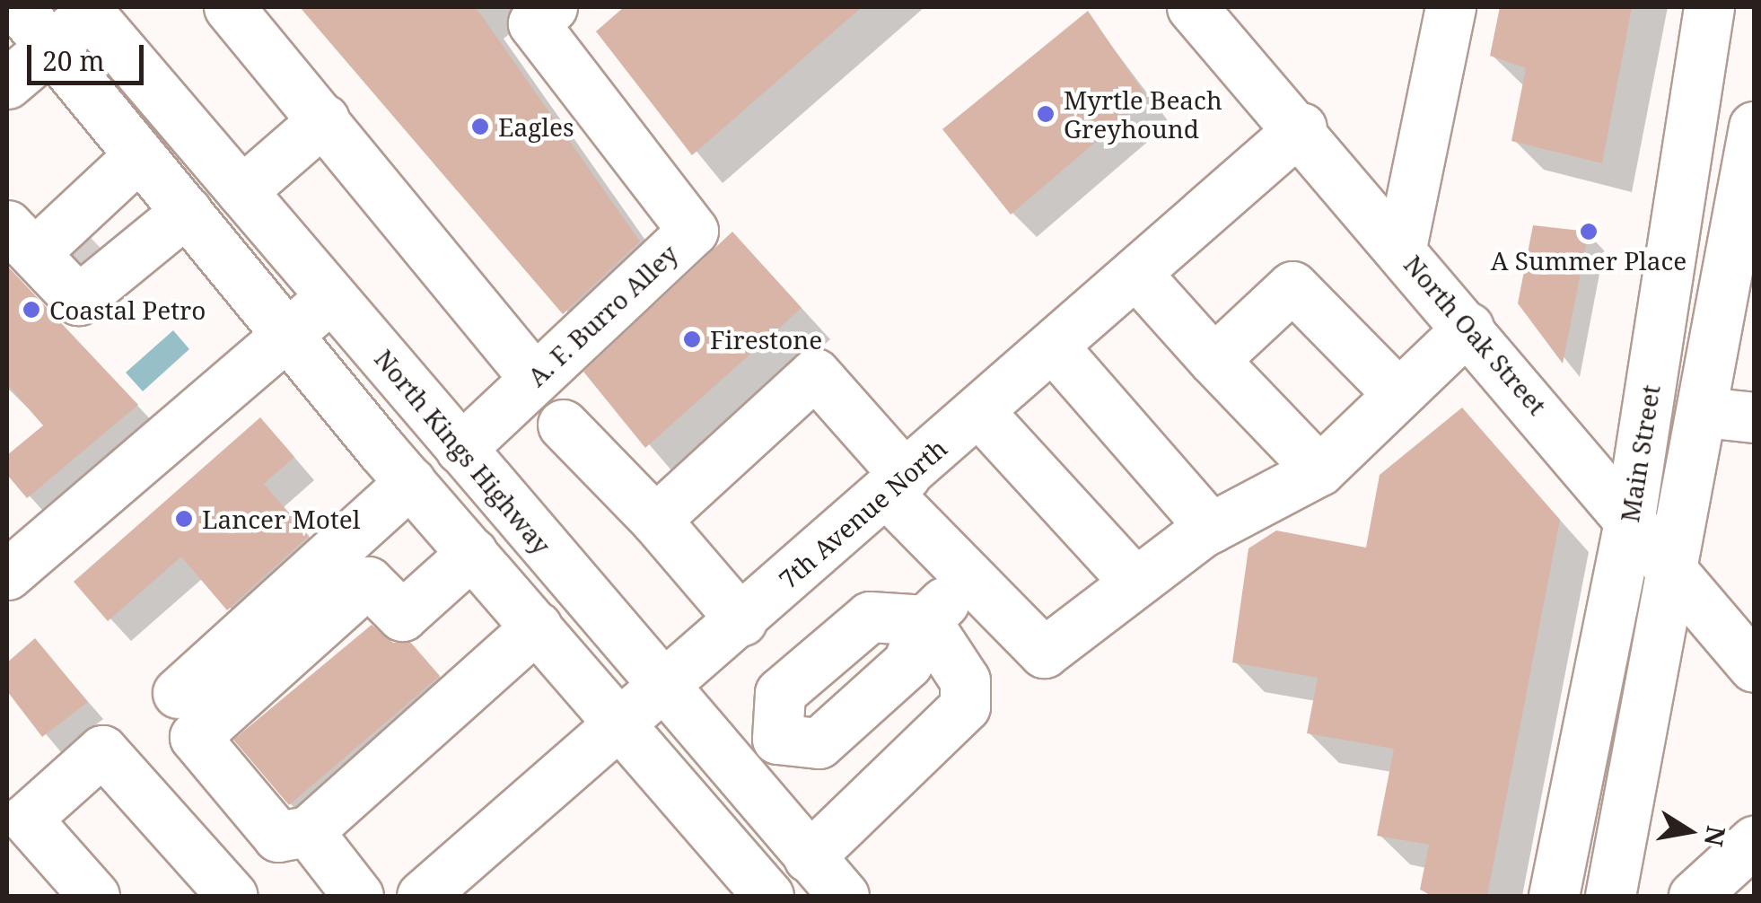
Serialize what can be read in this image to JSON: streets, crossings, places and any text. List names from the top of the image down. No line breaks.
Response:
{"streets":{"main road":["A. F. Burro Alley","North Oak Street","North Kings Highway","Main Street","7th Avenue North"]},"crossings":[["A. F. Burro Alley","North Kings Highway"],["North Oak Street","Main Street"],["North Oak Street","7th Avenue North"],["North Kings Highway","7th Avenue North"]],"places":["Myrtle Beach Greyhound","Eagles","A Summer Place","Coastal Petro","Firestone","Lancer Motel"],"scale_bar":"20 m","north":"right"}
